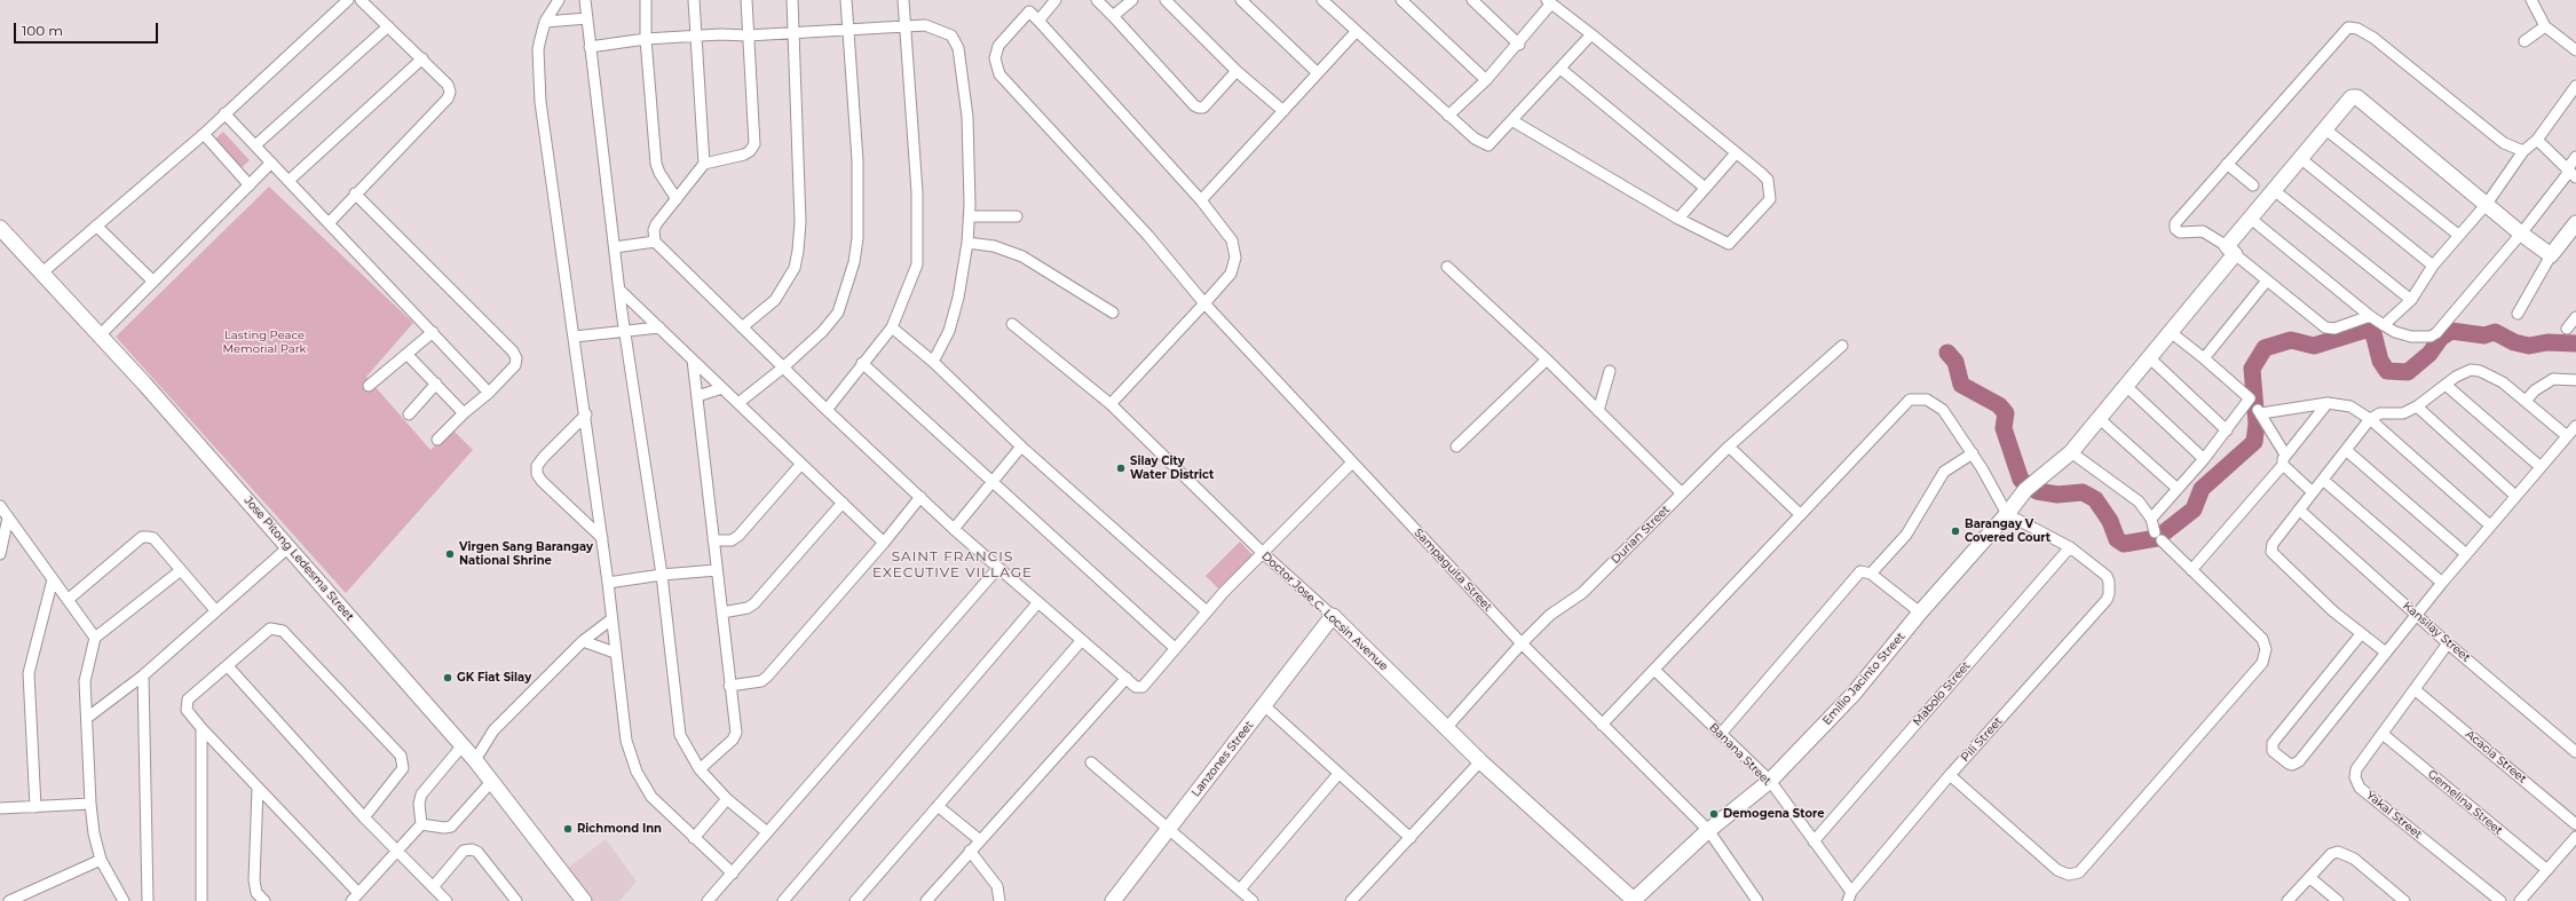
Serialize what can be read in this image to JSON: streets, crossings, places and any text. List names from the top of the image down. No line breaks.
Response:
{"streets":{"street":["Durian Street","Jose Pitong Ledesma Street","Sampaguita Street","Doctor Jose C. Locsin Avenue","Kansilay Street","Emilio Jacinto Street","Mabolo Street","Pili Street","Banana Street","Acacia Street","Lanzones Street","Gemelina Street","Yakal Street"]},"crossings":[["Durian Street","Sampaguita Street"],["Durian Street","Doctor Jose C. Locsin Avenue"],["Sampaguita Street","Emilio Jacinto Street"],["Doctor Jose C. Locsin Avenue","Emilio Jacinto Street"],["Doctor Jose C. Locsin Avenue","Lanzones Street"],["Kansilay Street","Yakal Street"],["Emilio Jacinto Street","Banana Street"],["Mabolo Street","Pili Street"],["Mabolo Street","Banana Street"],["Pili Street","Banana Street"],["Acacia Street","Yakal Street"],["Gemelina Street","Yakal Street"]],"districts":["SAINT FRANCIS EXECUTIVE VILLAGE"],"parks":["Lasting Peace Memorial Park"],"places":["Silay City Water District","Barangay V Covered Court","Virgen Sang Barangay National Shrine","GK Fiat Silay","Demogena Store","Richmond Inn"],"scale_bar":"100 m"}
